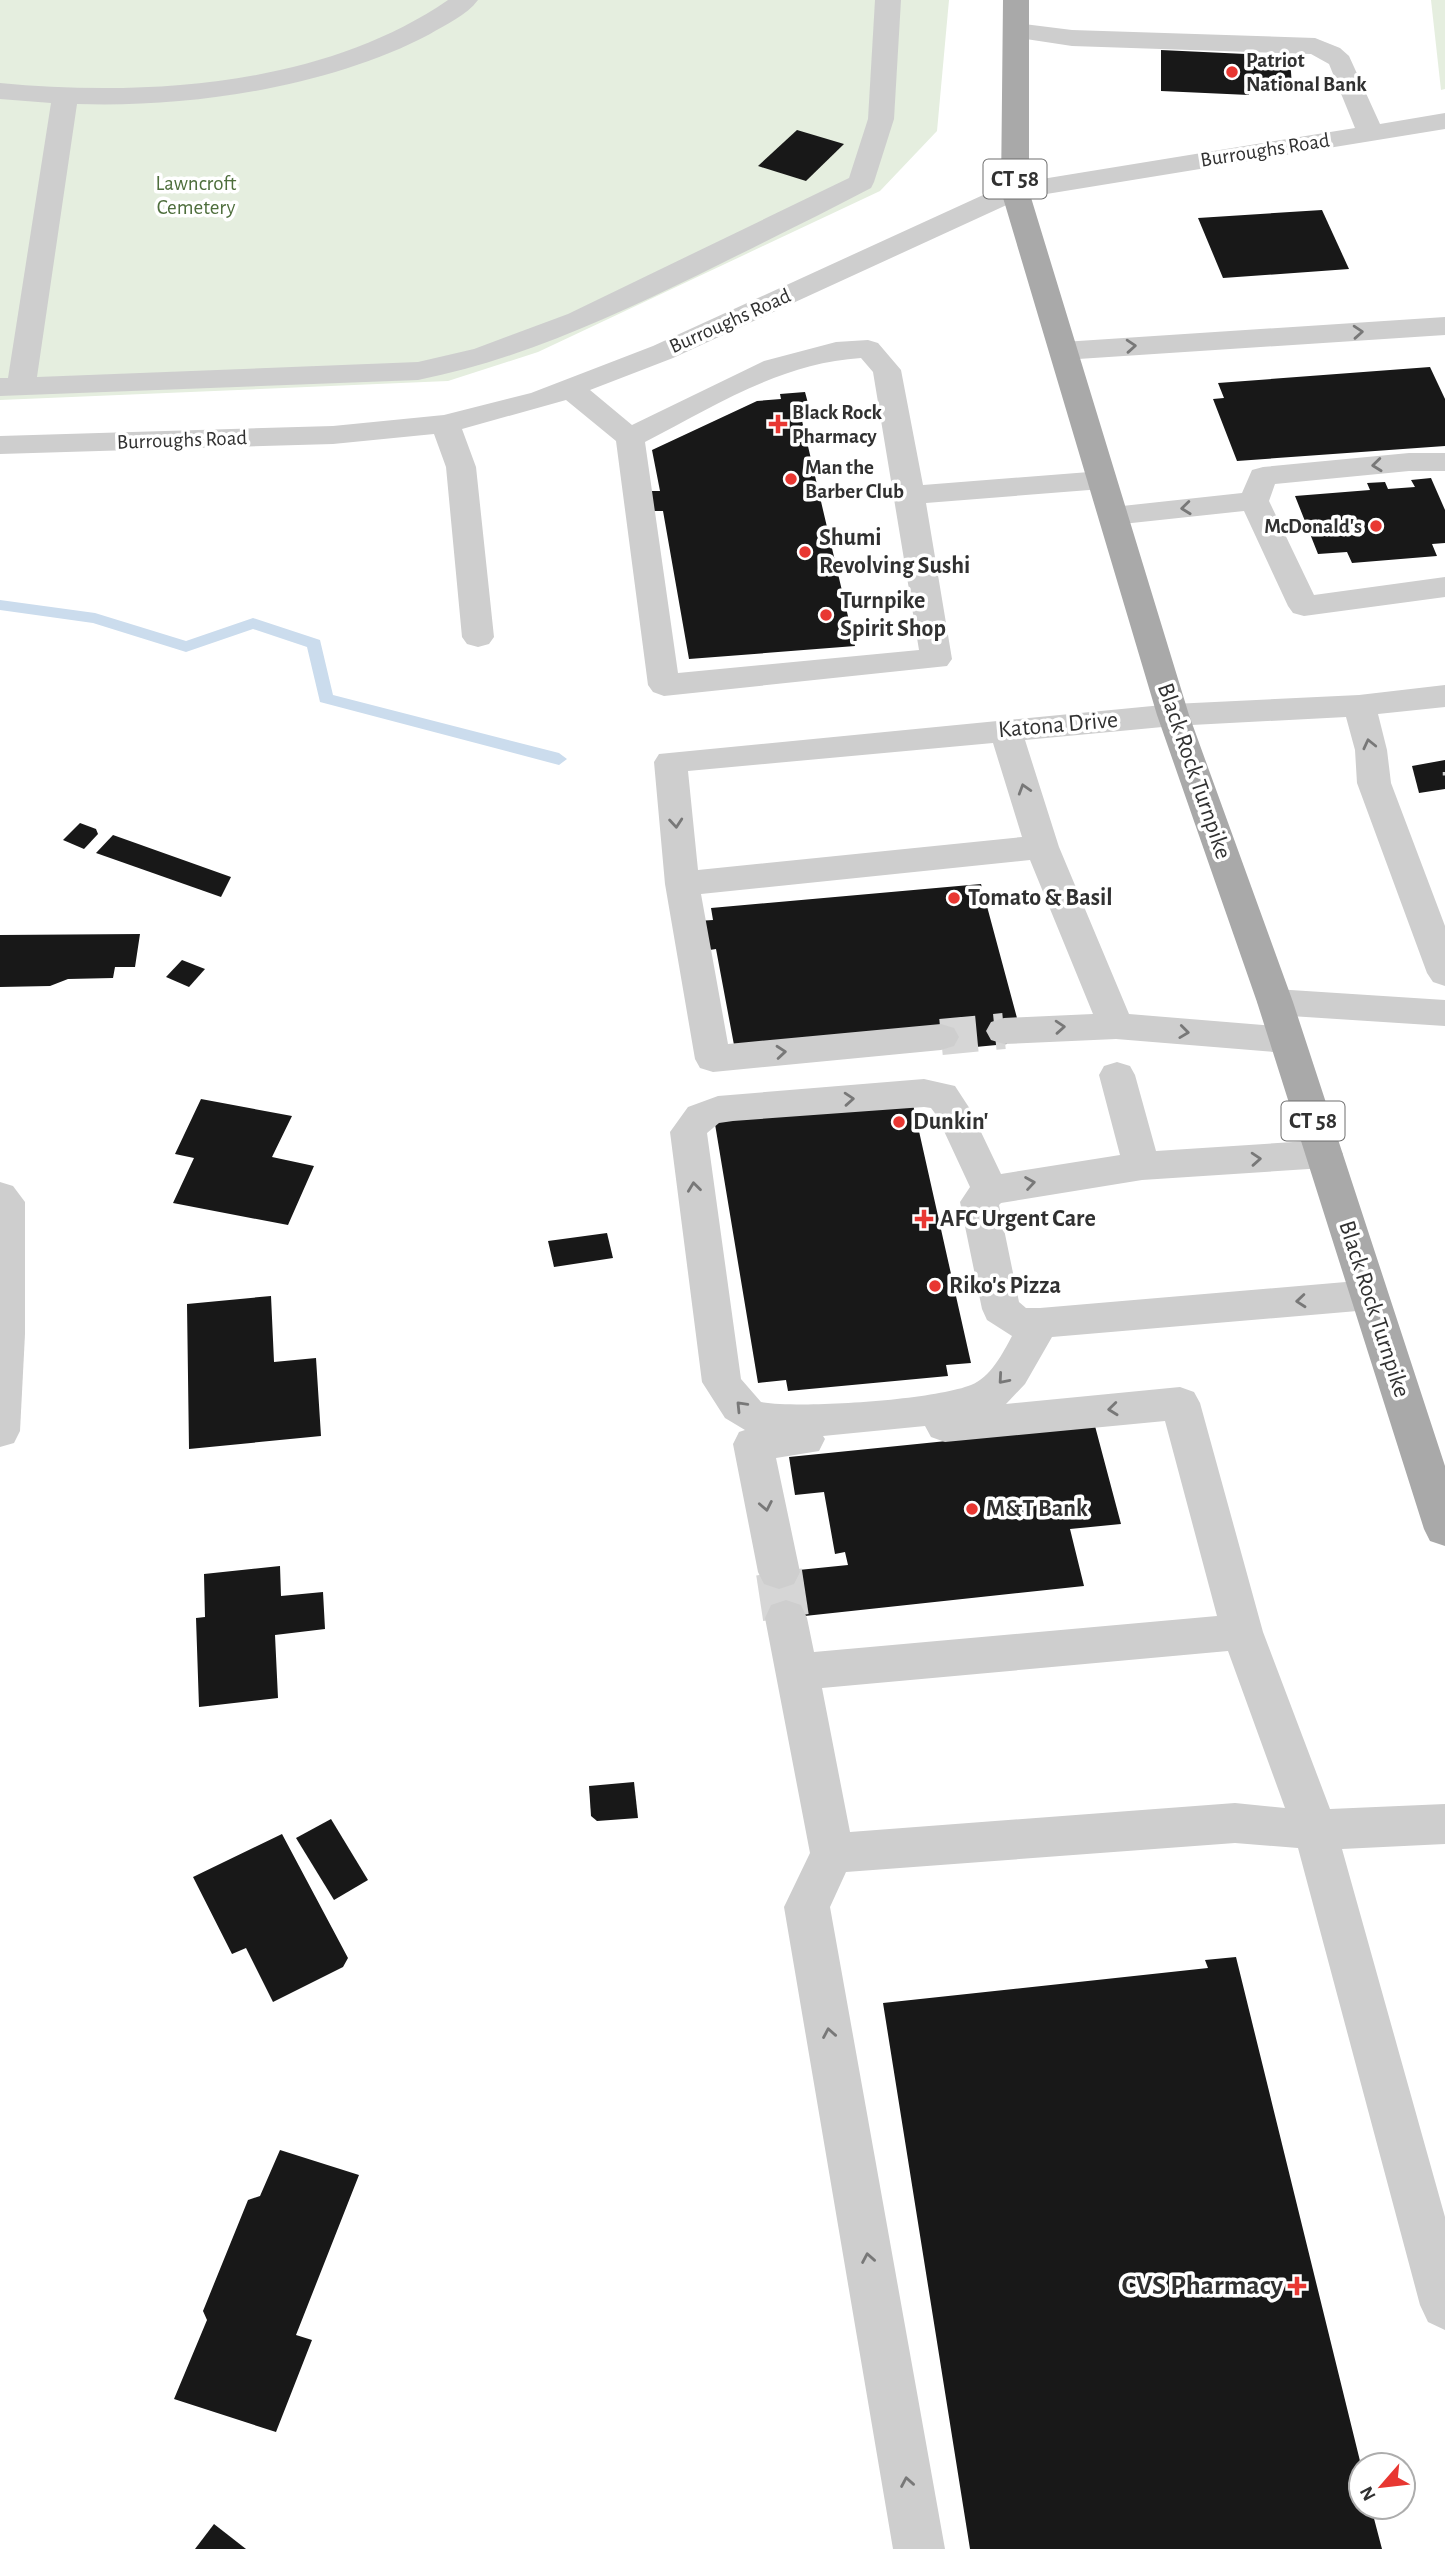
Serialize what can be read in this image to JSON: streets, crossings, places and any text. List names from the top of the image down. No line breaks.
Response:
{"streets":{"main road":["CT 58","Black Rock Turnpike"],"street":["Burroughs Road","Katona Drive"]},"crossings":[["Burroughs Road","Black Rock Turnpike"],["Katona Drive","Black Rock Turnpike"]],"parks":["Lawncroft Cemetery"],"places":{"other":["Patriot National Bank","Man the Barber Club","McDonald's","Shumi Revolving Sushi","Turnpike Spirit Shop","Tomato & Basil","Dunkin'","Riko's Pizza","M&T Bank"],"health":["Black Rock Pharmacy","AFC Urgent Care","CVS Pharmacy"]},"north":"bottom left"}
